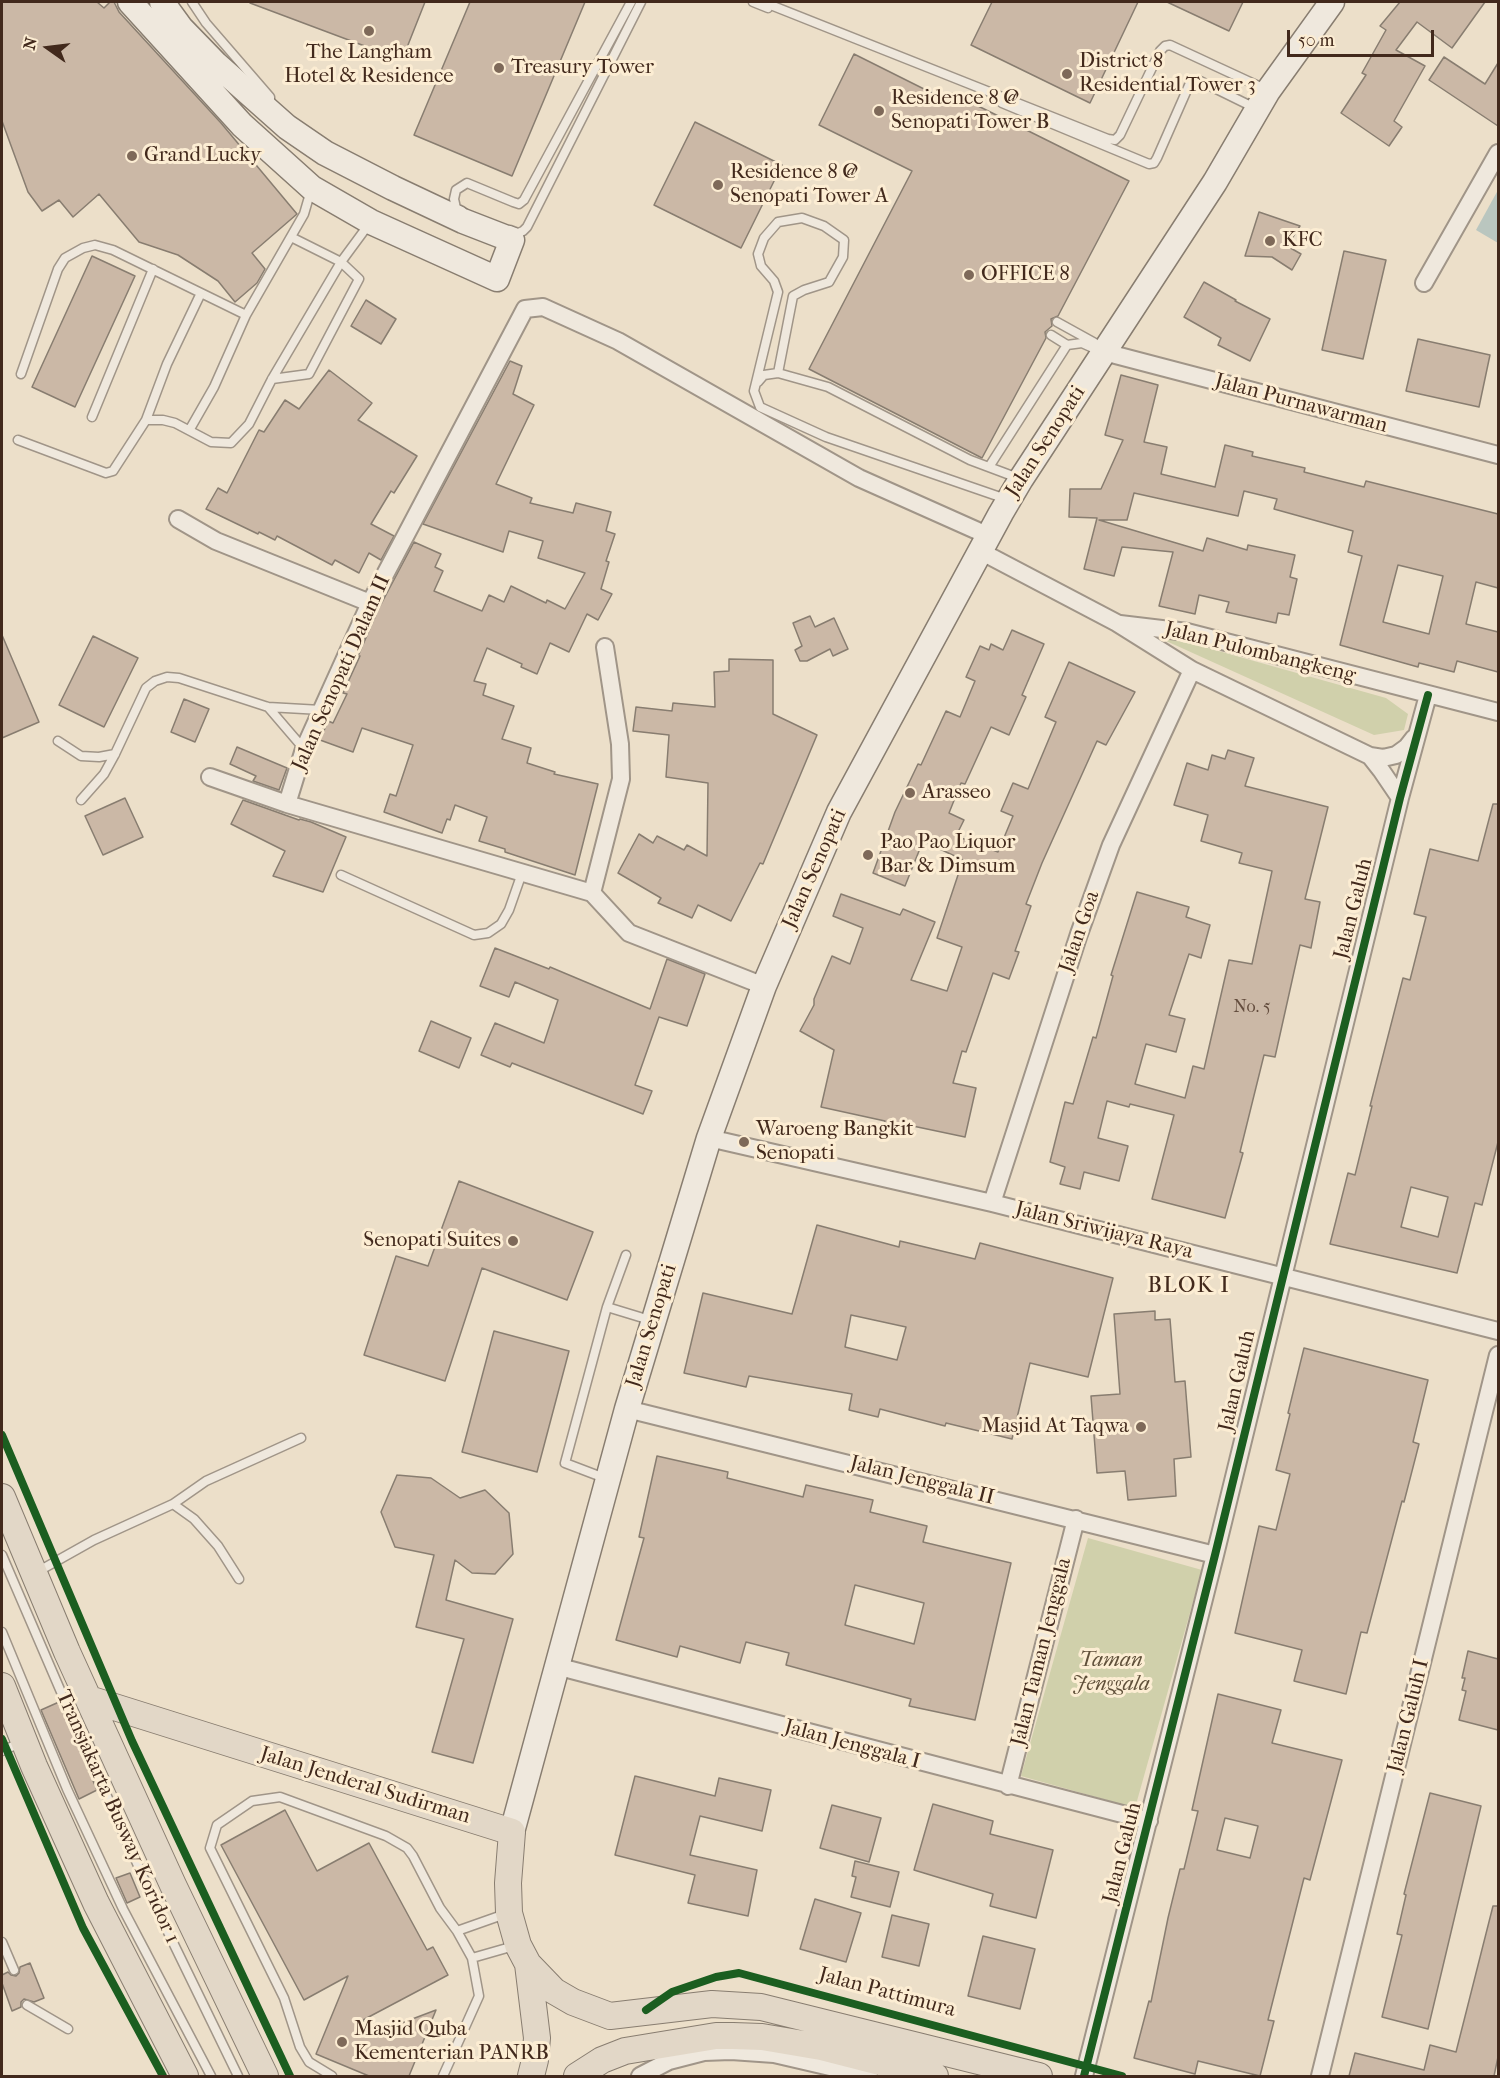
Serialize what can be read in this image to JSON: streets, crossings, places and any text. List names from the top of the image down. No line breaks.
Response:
{"streets":{"main road":["Jalan Senopati","Jalan Jenderal Sudirman","Jalan Pattimura"],"street":["Jalan Purnawarman","Jalan Pulombangkeng","Jalan Senopati Dalam II","Jalan Galuh","Jalan Goa","Jalan Sriwijaya Raya","Jalan Jenggala II","Jalan Taman Jenggala","Jalan Galuh I","Jalan Jenggala I"],"lane":["Transjakarta Busway Koridor 1"]},"crossings":[["Jalan Purnawarman","Jalan Senopati"],["Jalan Senopati","Jalan Pulombangkeng"],["Jalan Senopati","Jalan Sriwijaya Raya"],["Jalan Senopati","Jalan Jenggala II"],["Jalan Senopati","Jalan Jenggala I"],["Jalan Senopati","Jalan Jenderal Sudirman"],["Jalan Pulombangkeng","Jalan Senopati Dalam II"],["Jalan Pulombangkeng","Jalan Galuh"],["Jalan Pulombangkeng","Jalan Goa"],["Jalan Galuh","Jalan Sriwijaya Raya"],["Jalan Galuh","Jalan Jenggala II"],["Jalan Galuh","Jalan Jenggala I"],["Jalan Goa","Jalan Sriwijaya Raya"],["Jalan Jenggala II","Jalan Taman Jenggala"],["Jalan Taman Jenggala","Jalan Jenggala I"]],"districts":["BLOK I"],"parks":["Taman Jenggala"],"places":["The Langham Hotel & Residence","Treasury Tower","District 8 Residential Tower 3","Residence 8 @ Senopati Tower B","Grand Lucky","Residence 8 @ Senopati Tower A","KFC","OFFICE 8","Arasseo","Pao Pao Liquor Bar & Dimsum","Waroeng Bangkit Senopati","Senopati Suites","Masjid At Taqwa","Masjid Quba Kementerian PANRB"],"house_numbers":["No. 5"],"scale_bar":"50 m","north":"left"}
